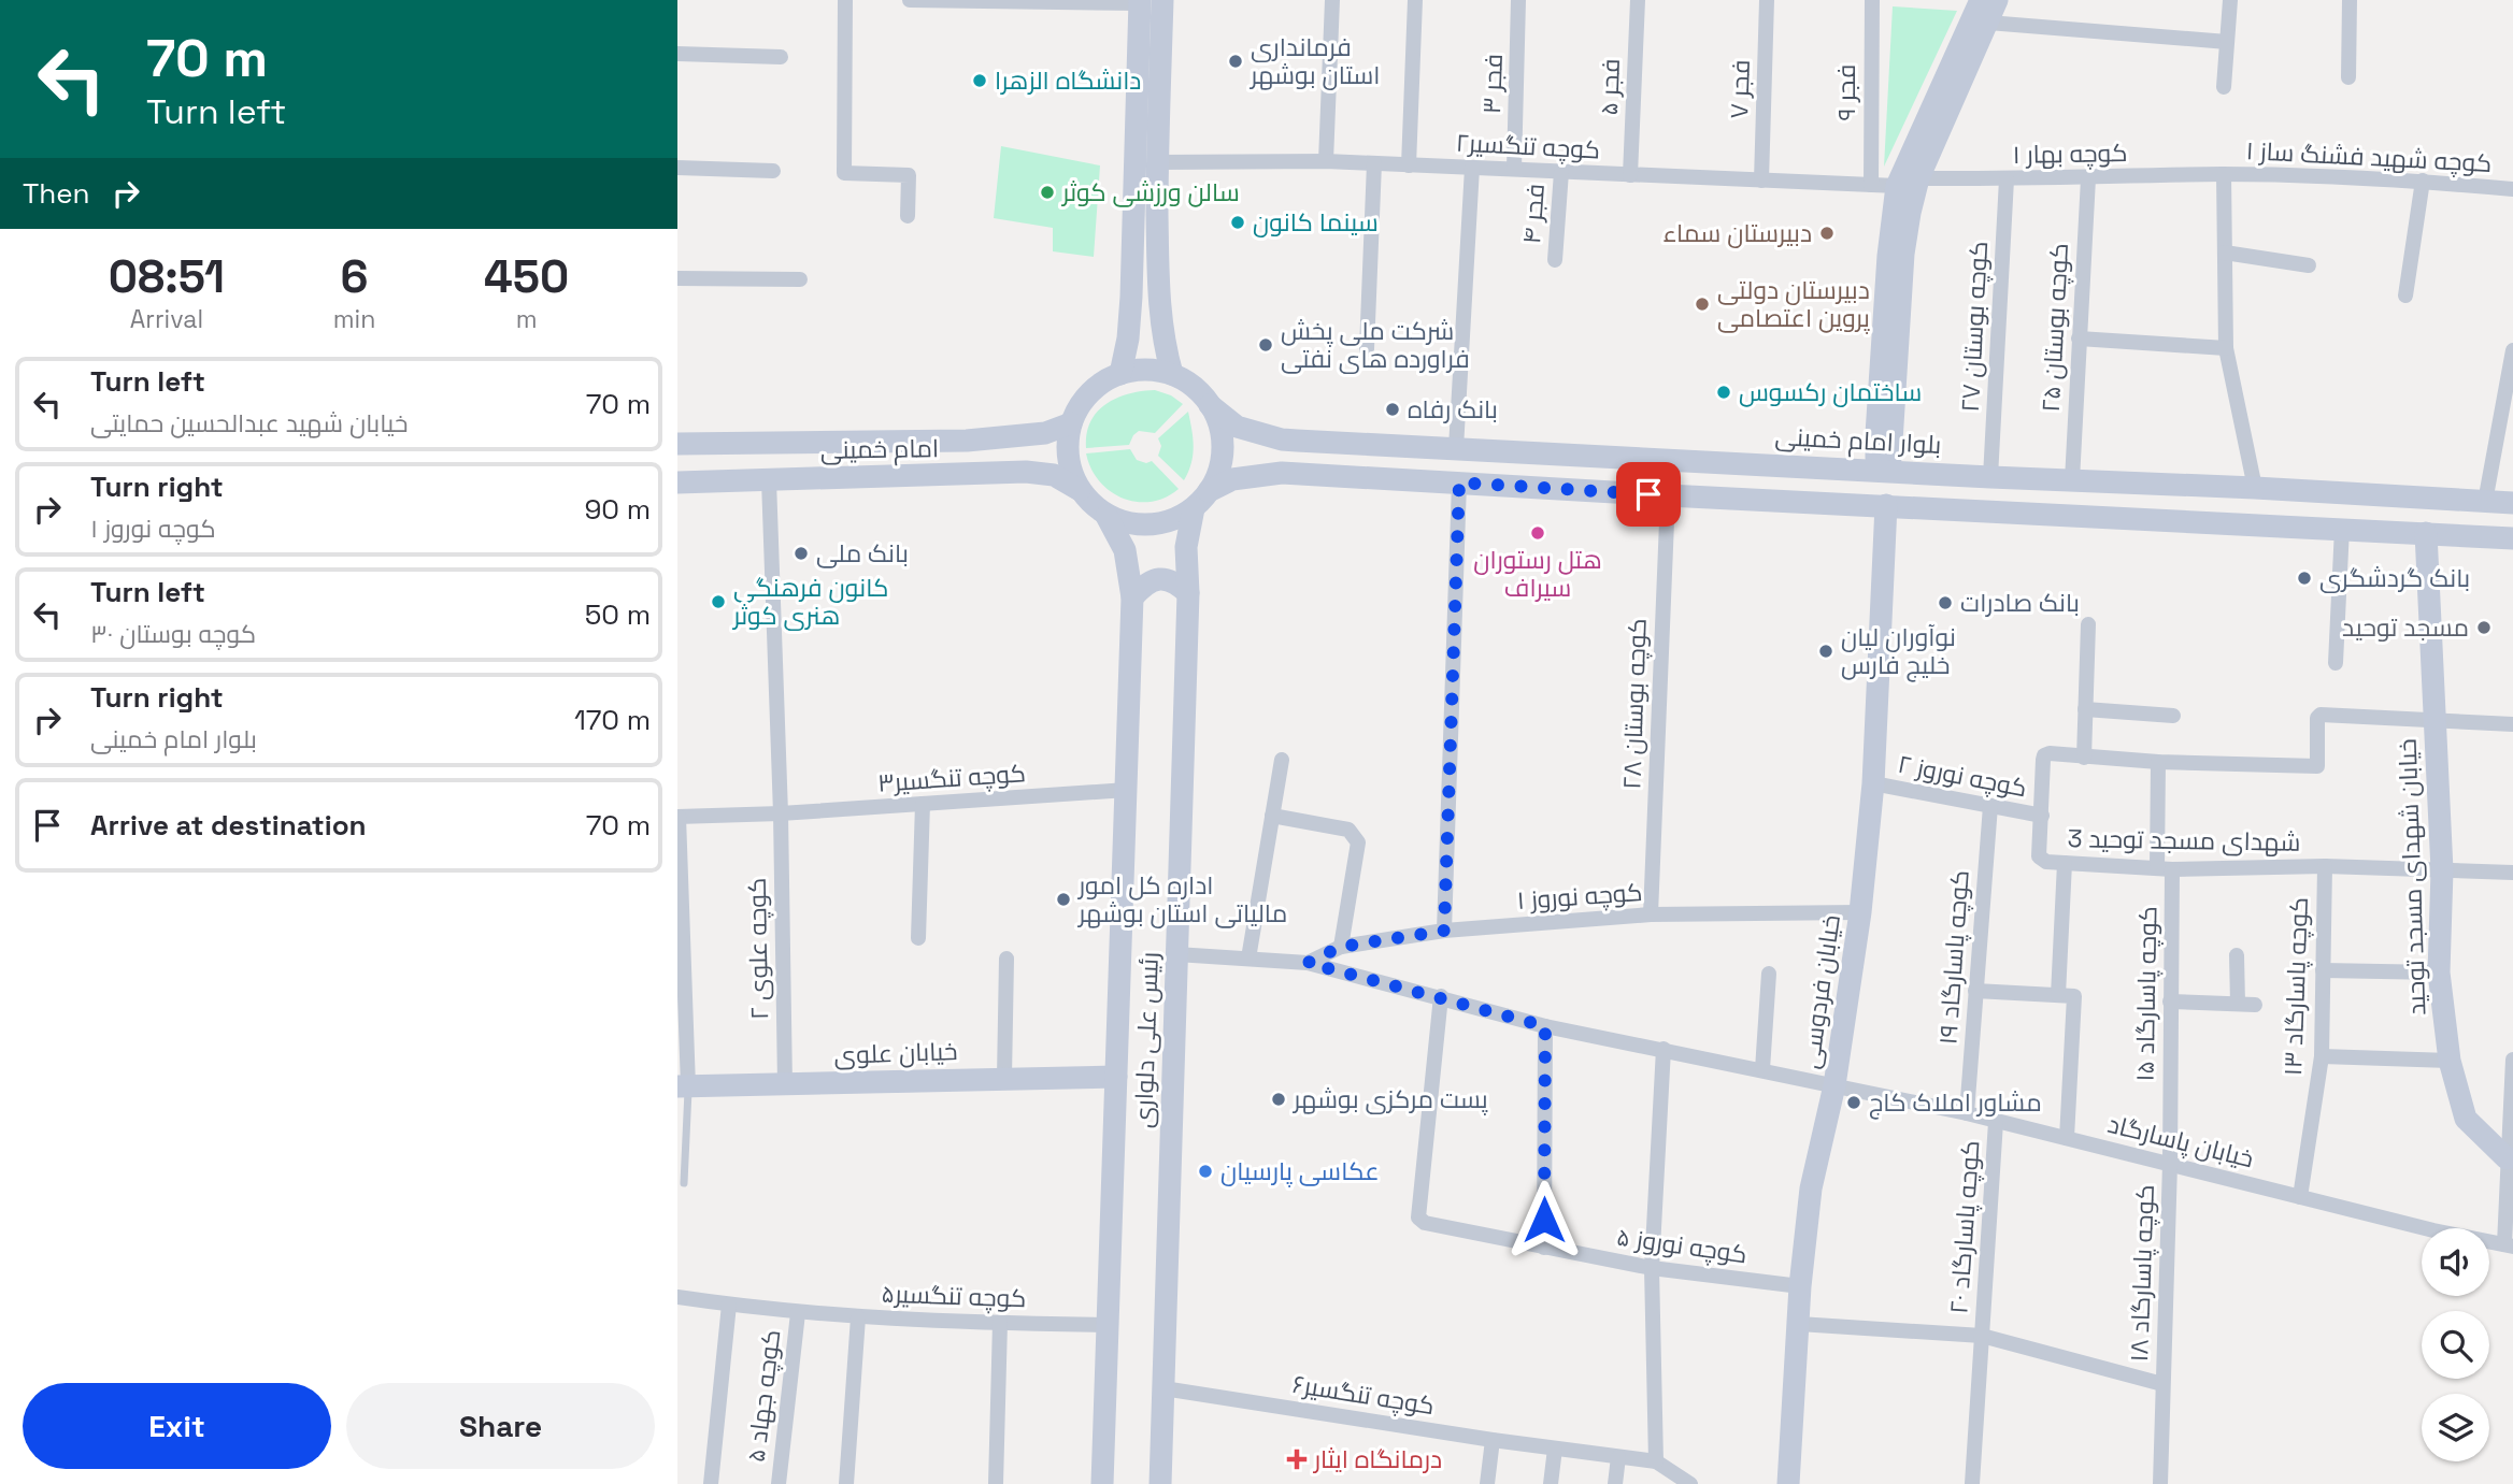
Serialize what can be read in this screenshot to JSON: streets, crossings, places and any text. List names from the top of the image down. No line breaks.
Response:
{"streets":{"street":["فجر ۳","فجر ۵","فجر ۷","فجر ۹","کوچه تنگسیر۲","کوچه بهار ۱","کوچه شهید فشنگ ساز ۱","فجر ۴","کوچه بوستان ۲۷","کوچه بوستان ۲۵","بلوار امام خمینی","امام خمینی","کوچه بوستان ۲۸","کوچه نوروز ۲","کوچه تنگسیر۳","شهدای مسجد توحید 3","خیابان شهدای مسجد توحید","کوچه نوروز ۱","کوچه علوی ۲","کوچه پاسارگاد ۱۹","کوچه پاسارگاد ۱۳","خیابان فردوسی","کوچه پاسارگاد ۱۵","رئیس علی دلواری","خیابان علوی","خیابان پاسارگاد","کوچه پاسارگاد ۲۰","کوچه نوروز ۵","کوچه پاسارگاد ۱۸","کوچه تنگسیر۵","کوچه تنگسیر۶","کوچه جهاد ۵"]},"crossings":[["فجر ۳","کوچه تنگسیر۲"],["فجر ۵","کوچه تنگسیر۲"],["فجر ۷","کوچه تنگسیر۲"],["فجر ۹","کوچه تنگسیر۲"],["کوچه تنگسیر۲","کوچه بهار ۱"],["کوچه تنگسیر۲","فجر ۴"],["کوچه بهار ۱","کوچه شهید فشنگ ساز ۱"],["کوچه بهار ۱","کوچه بوستان ۲۷"],["کوچه بهار ۱","کوچه بوستان ۲۵"],["کوچه بوستان ۲۷","بلوار امام خمینی"],["کوچه بوستان ۲۵","بلوار امام خمینی"],["بلوار امام خمینی","امام خمینی"],["بلوار امام خمینی","رئیس علی دلواری"],["امام خمینی","کوچه علوی ۲"],["امام خمینی","رئیس علی دلواری"],["کوچه بوستان ۲۸","کوچه نوروز ۱"],["کوچه نوروز ۲","شهدای مسجد توحید 3"],["کوچه نوروز ۲","کوچه پاسارگاد ۱۹"],["کوچه نوروز ۲","خیابان فردوسی"],["کوچه تنگسیر۳","کوچه علوی ۲"],["کوچه تنگسیر۳","رئیس علی دلواری"],["شهدای مسجد توحید 3","خیابان شهدای مسجد توحید"],["شهدای مسجد توحید 3","کوچه پاسارگاد ۱۳"],["شهدای مسجد توحید 3","کوچه پاسارگاد ۱۵"],["کوچه نوروز ۱","خیابان فردوسی"],["کوچه نوروز ۱","خیابان پاسارگاد"],["کوچه علوی ۲","خیابان علوی"],["کوچه پاسارگاد ۱۹","خیابان پاسارگاد"],["کوچه پاسارگاد ۱۳","خیابان پاسارگاد"],["خیابان فردوسی","خیابان پاسارگاد"],["خیابان فردوسی","کوچه نوروز ۵"],["کوچه پاسارگاد ۱۵","خیابان پاسارگاد"],["کوچه پاسارگاد ۱۵","کوچه پاسارگاد ۱۸"],["رئیس علی دلواری","خیابان علوی"],["رئیس علی دلواری","خیابان پاسارگاد"],["رئیس علی دلواری","کوچه تنگسیر۵"],["رئیس علی دلواری","کوچه تنگسیر۶"],["خیابان پاسارگاد","کوچه پاسارگاد ۲۰"],["خیابان پاسارگاد","کوچه نوروز ۵"],["خیابان پاسارگاد","کوچه پاسارگاد ۱۸"],["کوچه تنگسیر۵","کوچه جهاد ۵"]],"places":{"other":["فرمانداری استان بوشهر","دانشگاه الزهرا","سالن ورزشی کوثر","سینما کانون","دبیرستان سماء","دبیرستان دولتی پروین اعتصامی","شرکت ملی پخش فراورده های نفتی","ساختمان رکسوس","بانک رفاه","هتل رستوران سیراف","بانک ملی","بانک گردشگری","کانون فرهنگی هنری کوثر","بانک صادرات","مسجد توحید","نوآوران لیان خلیج فارس","اداره کل امور مالیاتی استان بوشهر","پست مرکزی بوشهر","مشاور املاک کاج","عکاسی پارسیان"],"health":["درمانگاه ایثار"]},"page":{"turn":["70 m","Turn left"],"then":"Then","eta":["08:51","Arrival","6","min","450","m"],"list":[{"name":"Turn left","note":"خیابان شهید عبدالحسین حمایتی","value":"70 m"},{"name":"Turn right","note":"کوچه نوروز ۱","value":"90 m"},{"name":"Turn left","note":"کوچه بوستان ۳۰","value":"50 m"},{"name":"Turn right","note":"بلوار امام خمینی","value":"170 m"},{"name":"Arrive at destination","value":"70 m"}],"buttons":["Exit","Share"]}}
